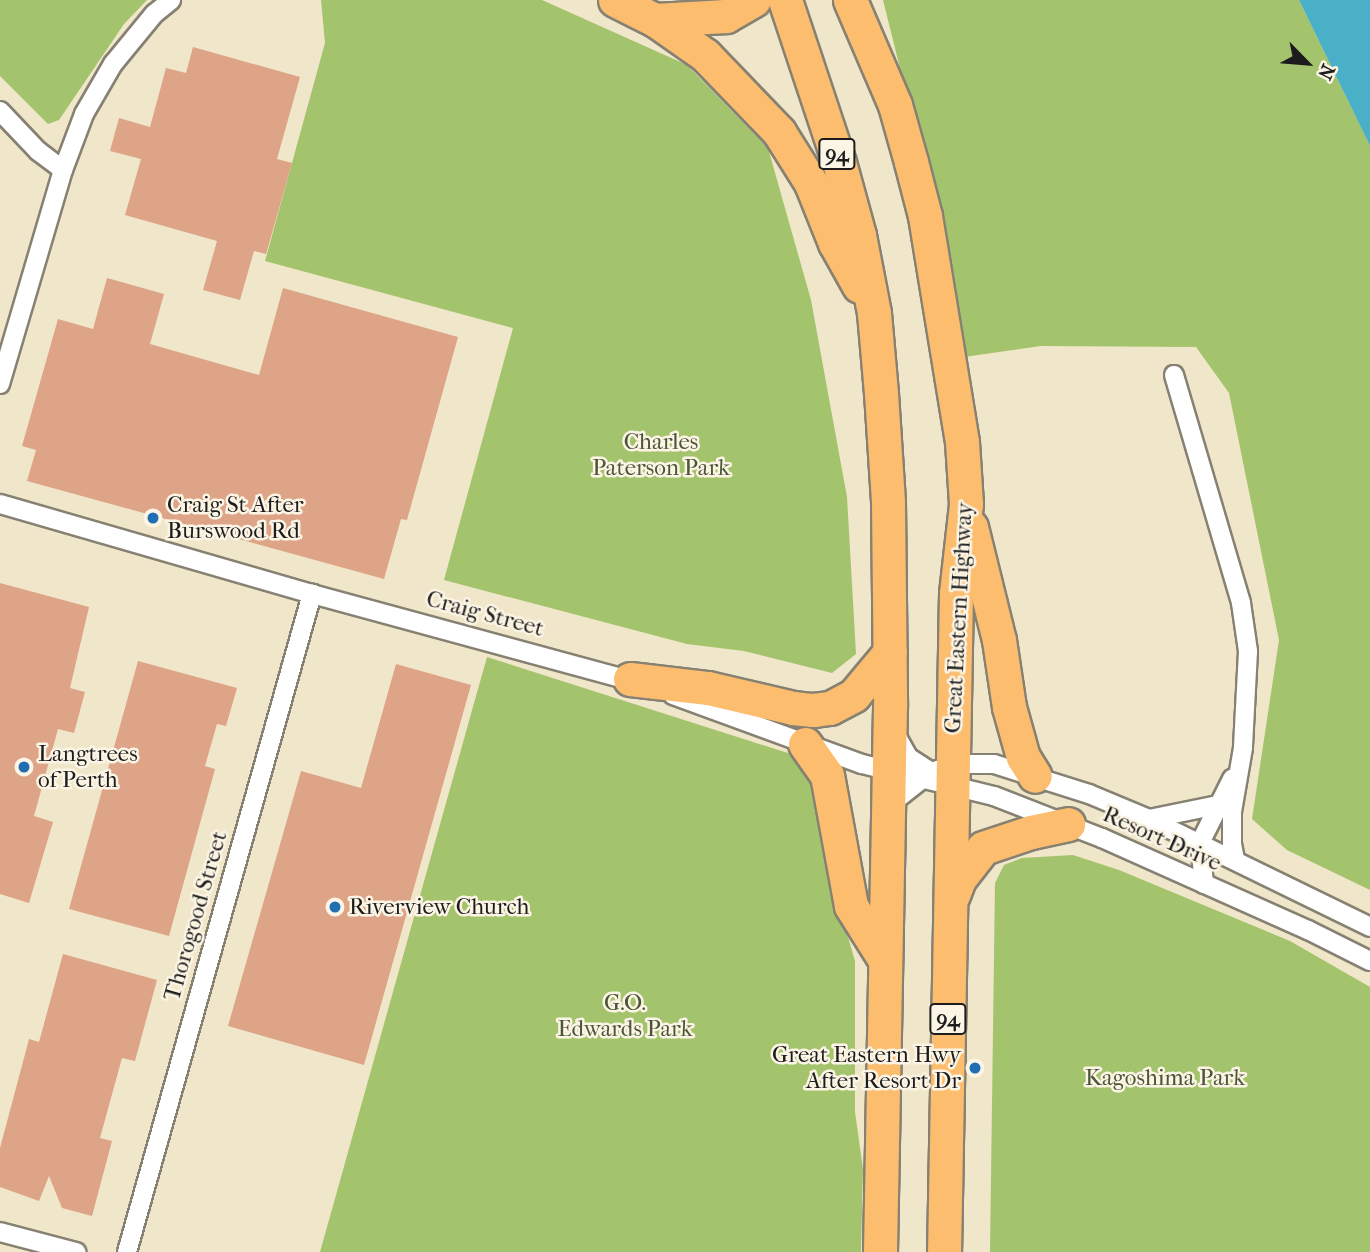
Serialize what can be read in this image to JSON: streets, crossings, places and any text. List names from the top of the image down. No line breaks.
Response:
{"streets":{"highway":["94","Great Eastern Highway"],"street":["Craig Street","Resort Drive","Thorogood Street"]},"crossings":[["94","Craig Street"],["94","Resort Drive"],["Craig Street","Great Eastern Highway"],["Craig Street","Resort Drive"],["Craig Street","Thorogood Street"],["Great Eastern Highway","Resort Drive"]],"parks":["Charles Paterson Park","G.O. Edwards Park","Kagoshima Park"],"places":["Craig St After Burswood Rd","Langtrees of Perth","Riverview Church","Great Eastern Hwy After Resort Dr"],"north":"bottom right"}
